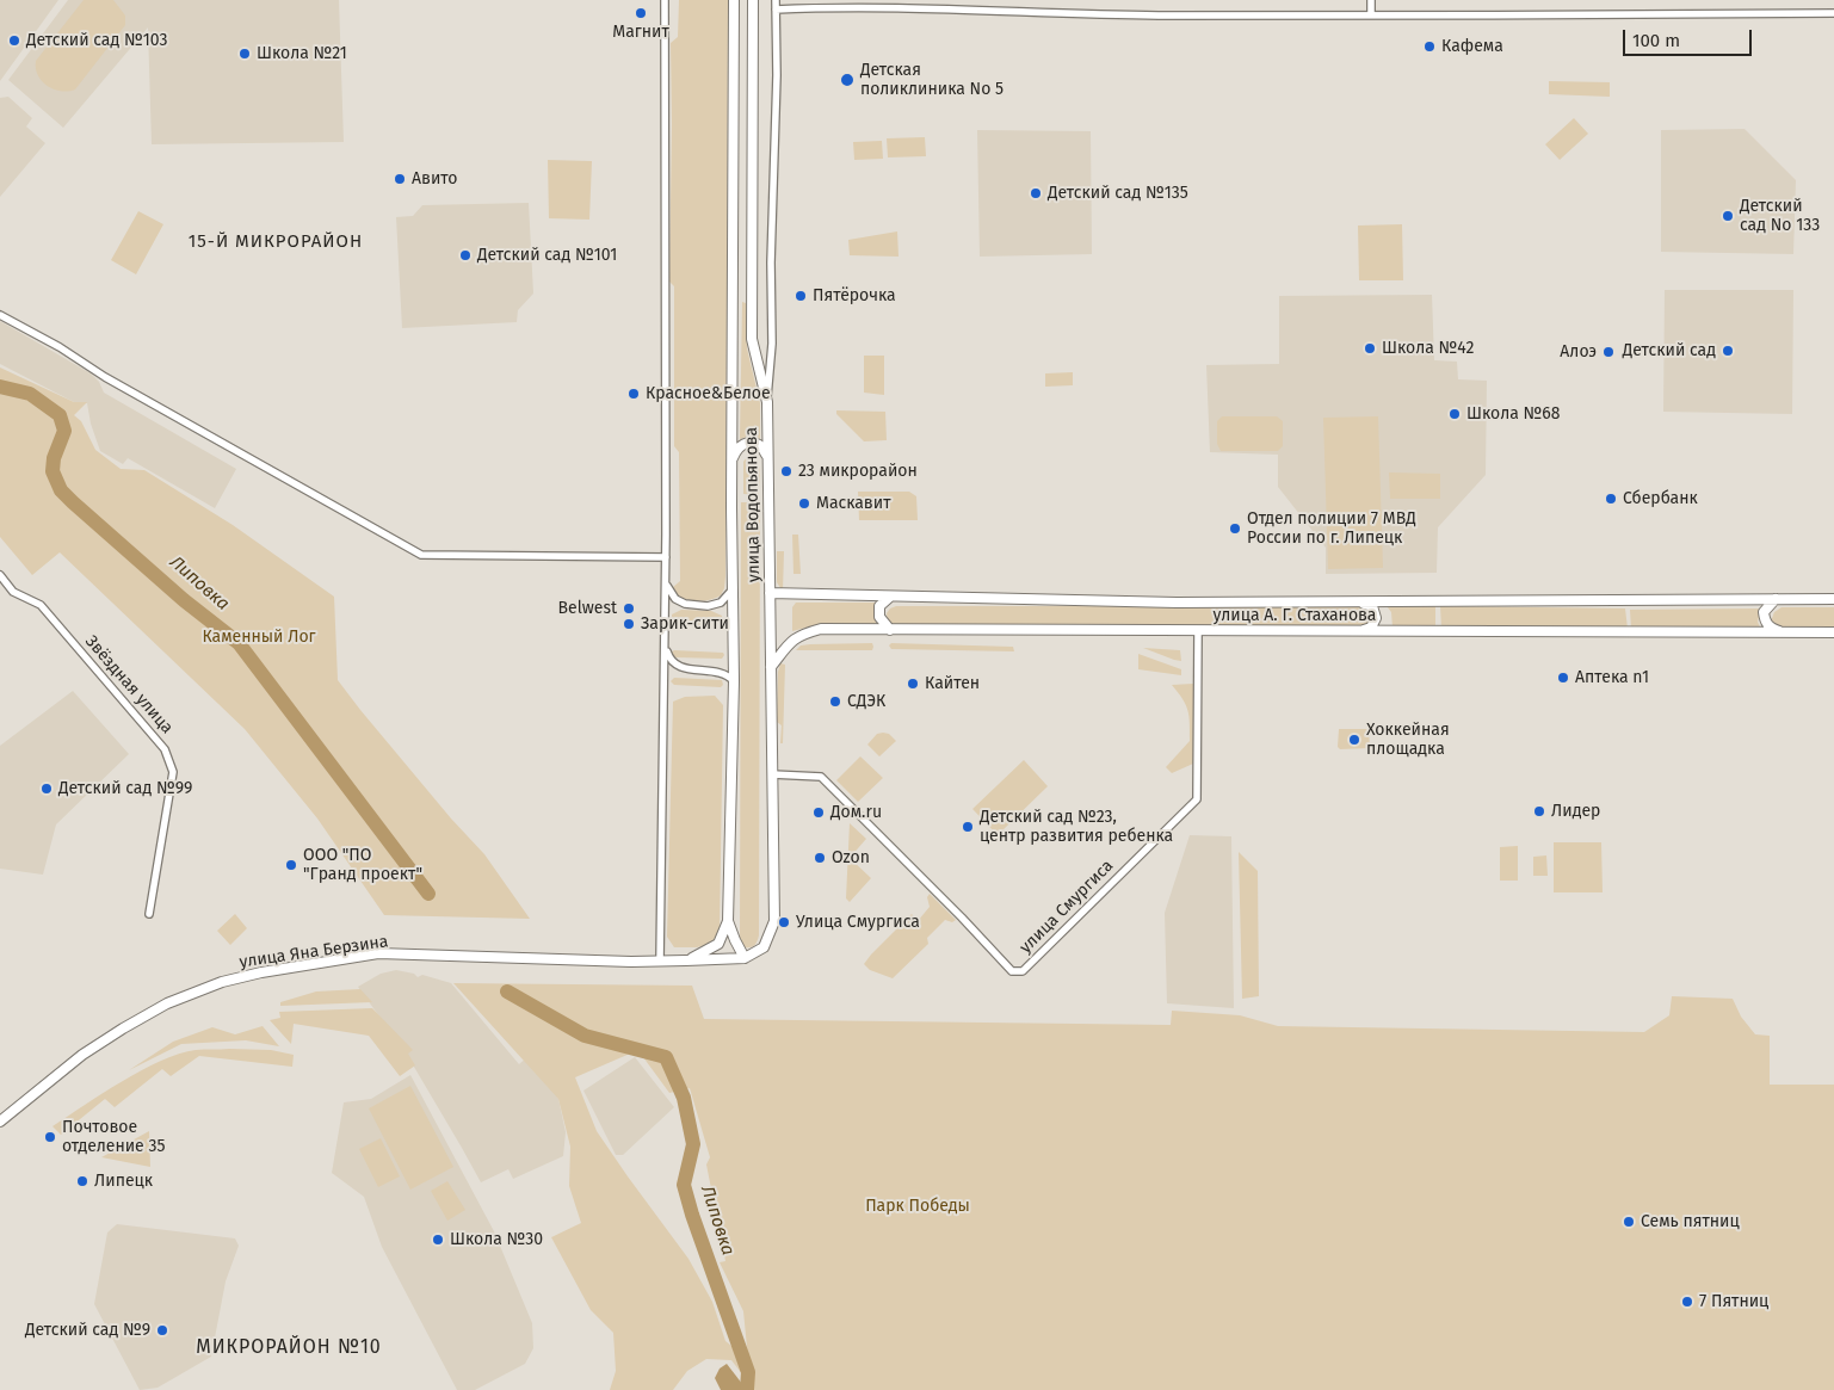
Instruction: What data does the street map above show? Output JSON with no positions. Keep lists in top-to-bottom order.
{
  "streets": {
    "main road": ["улица Водопьянова", "улица А. Г. Стаханова", "улица Яна Берзина"],
    "street": ["Звёздная улица", "улица Смургиса"]
  },
  "crossings": [
    ["улица Водопьянова", "улица А. Г. Стаханова"],
    ["улица Водопьянова", "улица Смургиса"],
    ["улица Водопьянова", "улица Яна Берзина"],
    ["улица А. Г. Стаханова", "улица Смургиса"]
  ],
  "districts": ["15-Й МИКРОРАЙОН", "МИКРОРАЙОН №10"],
  "water": ["Липовка"],
  "parks": ["Каменный Лог", "Парк Победы"],
  "places": [
    "Магнит",
    "Детский сад №103",
    "Кафема",
    "Школа №21",
    "Детская поликлиника No 5",
    "Авито",
    "Детский сад №135",
    "Детский сад No 133",
    "Детский сад №101",
    "Пятёрочка",
    "Школа №42",
    "Детский сад",
    "Алоэ",
    "Красное&Белое",
    "Школа №68",
    "23 микрорайон",
    "Сбербанк",
    "Маскавит",
    "Отдел полиции 7 МВД России по г. Липецк",
    "Belwest",
    "Зарик-сити",
    "Аптека n1",
    "Кайтен",
    "СДЭК",
    "Хоккейная площадка",
    "Детский сад №99",
    "Лидер",
    "Дом.ru",
    "Детский сад №23, центр развития ребенка",
    "Ozon",
    "ООО \"ПО \"Гранд проект\"",
    "Улица Смургиса",
    "Почтовое отделение 35",
    "Липецк",
    "Семь пятниц",
    "Школа №30",
    "7 Пятниц",
    "Детский сад №9"
  ],
  "scale_bar": "100 m"
}
